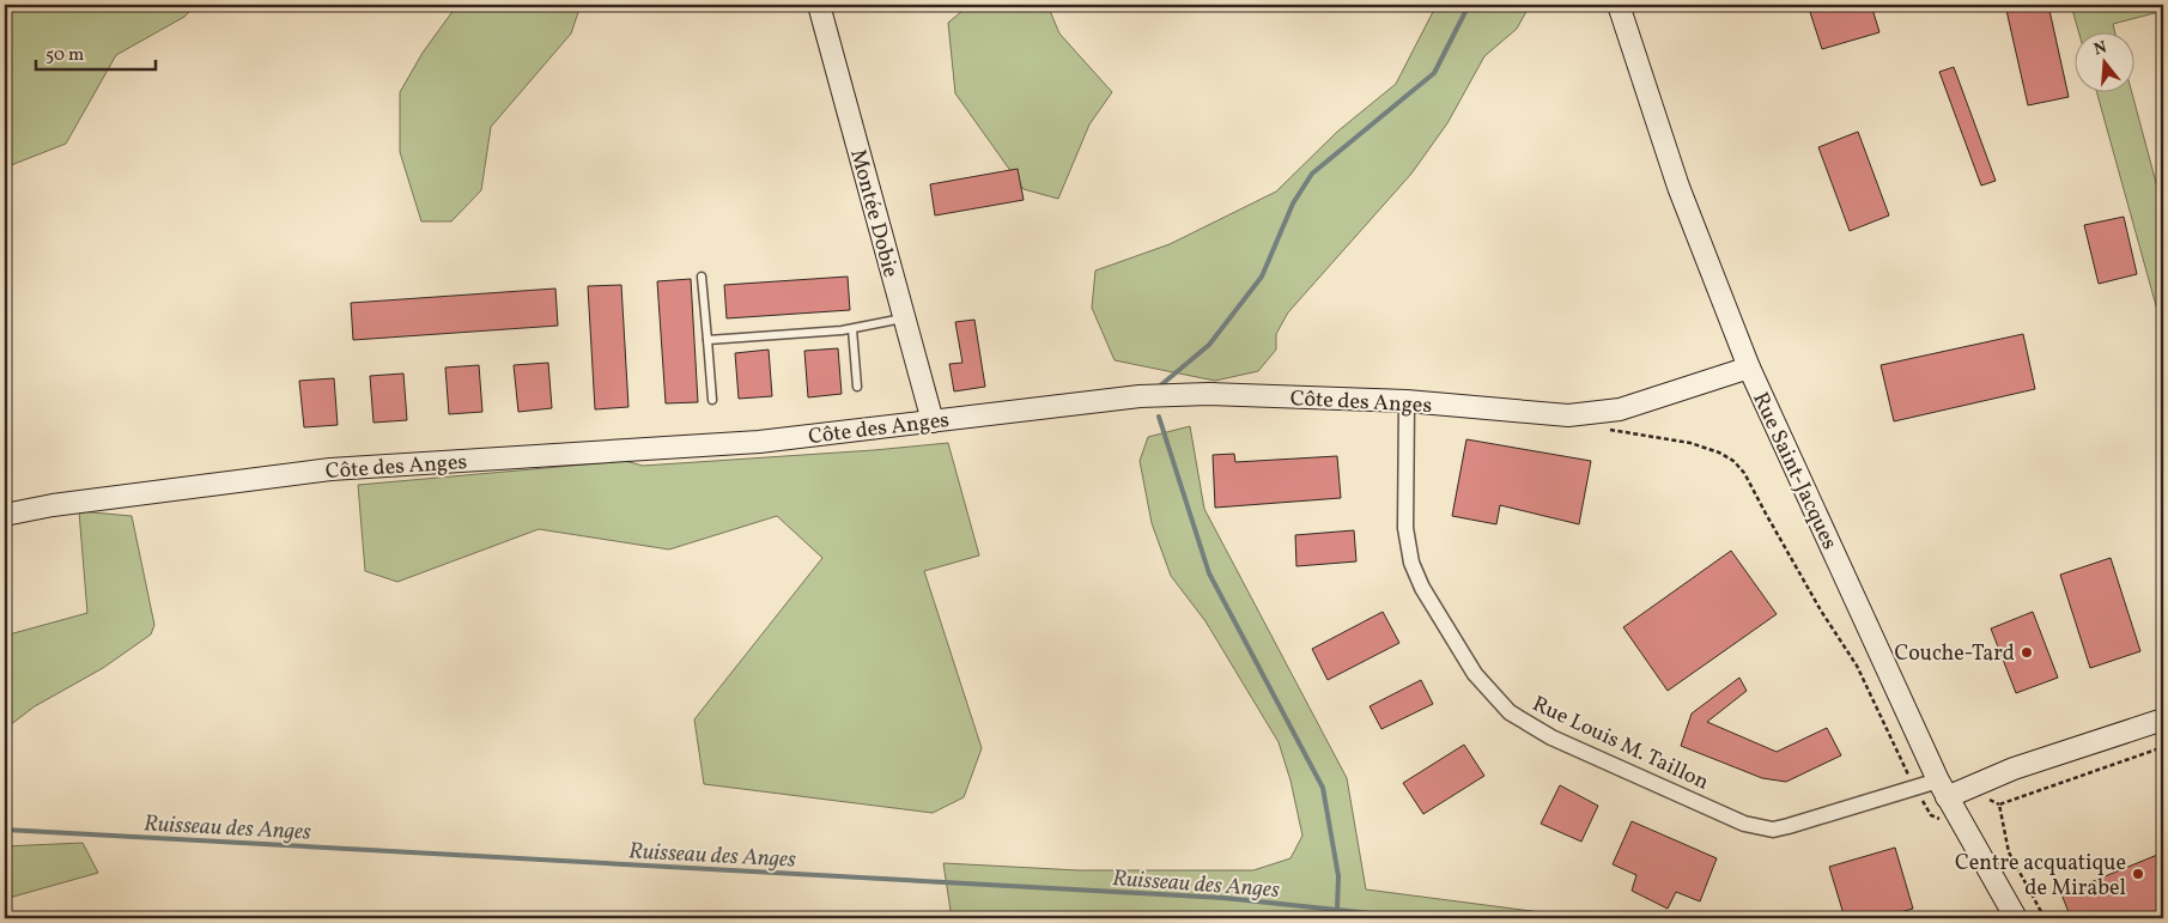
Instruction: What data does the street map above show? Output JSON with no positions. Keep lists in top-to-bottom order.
{
  "streets": {
    "street": [
      "Montée Dobie",
      "Côte des Anges",
      "Rue Saint-Jacques",
      "Rue Louis M. Taillon"
    ]
  },
  "crossings": [
    ["Montée Dobie", "Côte des Anges"],
    ["Côte des Anges", "Rue Saint-Jacques"],
    ["Côte des Anges", "Rue Louis M. Taillon"],
    ["Rue Saint-Jacques", "Rue Louis M. Taillon"]
  ],
  "water": ["Ruisseau des Anges"],
  "places": ["Couche-Tard", "Centre acquatique de Mirabel"],
  "scale_bar": "50 m",
  "north": "top"
}
